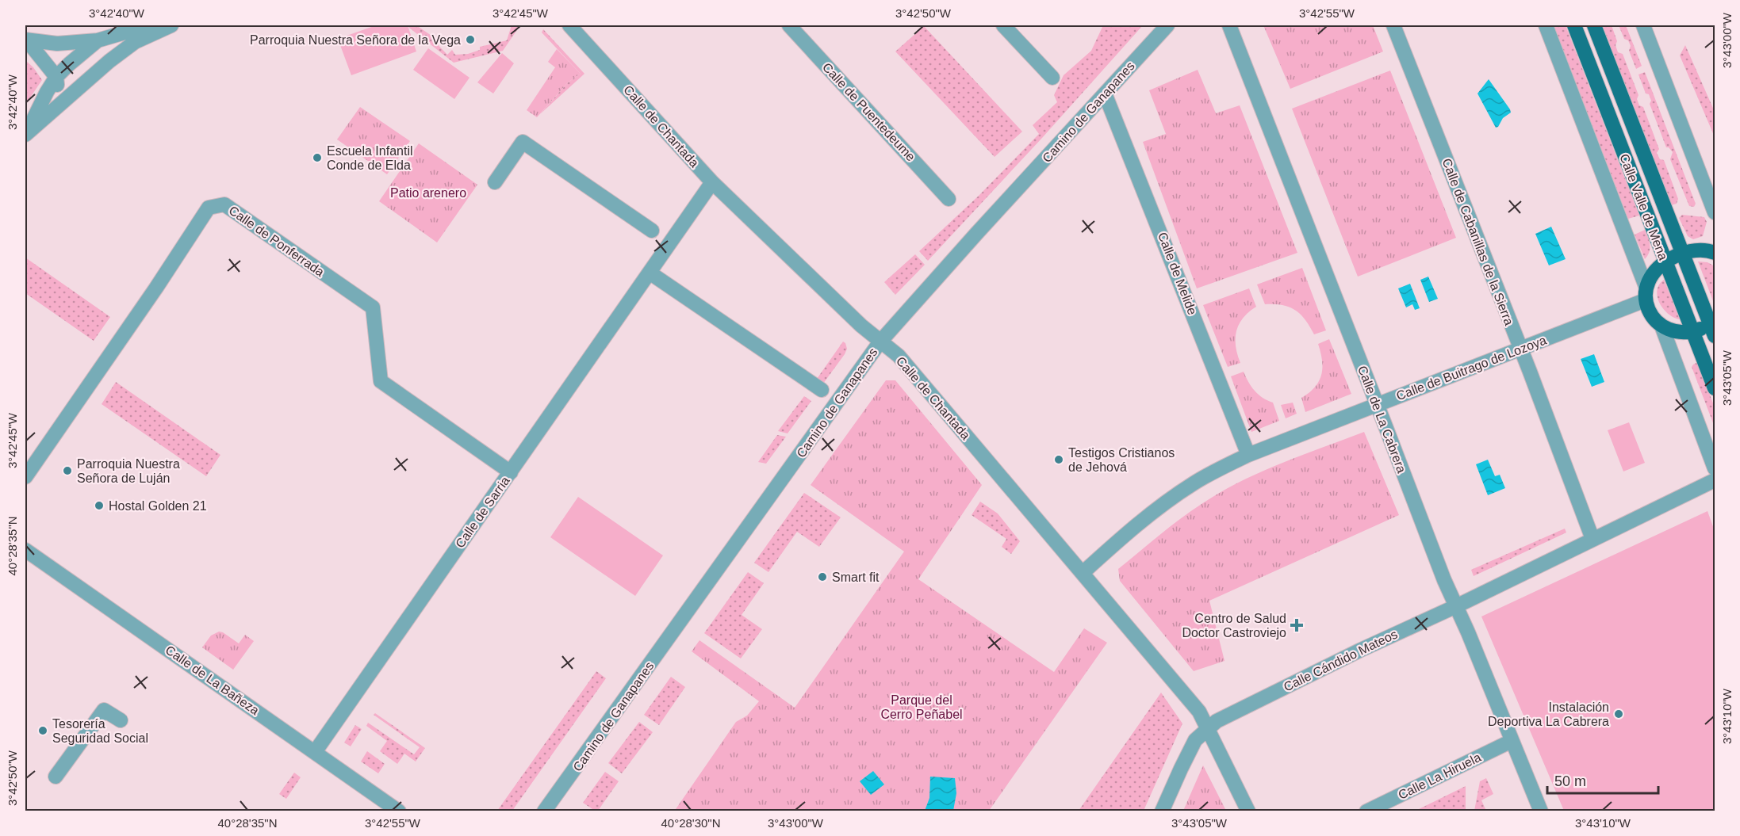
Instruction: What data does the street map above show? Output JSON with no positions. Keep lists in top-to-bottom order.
{
  "streets": {
    "main road": ["Calle Valle de Mena"],
    "street": [
      "Calle de Puentedeume",
      "Camino de Ganapanes",
      "Calle de Chantada",
      "Calle de Ponferrada",
      "Calle de Cabanillas de la Sierra",
      "Calle de Melide",
      "Calle de Buitrago de Lozoya",
      "Calle de La Cabrera",
      "Calle de Sarria",
      "Calle Cándido Mateos",
      "Calle de La Bañeza",
      "Calle La Hiruela"
    ]
  },
  "crossings": [
    ["Camino de Ganapanes", "Calle de Chantada"],
    ["Camino de Ganapanes", "Calle de Melide"],
    ["Calle de Chantada", "Calle de Buitrago de Lozoya"],
    ["Calle de Chantada", "Calle de Sarria"],
    ["Calle de Chantada", "Calle Cándido Mateos"],
    ["Calle Valle de Mena", "Calle de Buitrago de Lozoya"],
    ["Calle de Ponferrada", "Calle de Sarria"],
    ["Calle de Cabanillas de la Sierra", "Calle de Buitrago de Lozoya"],
    ["Calle de Cabanillas de la Sierra", "Calle Cándido Mateos"],
    ["Calle de Melide", "Calle de Buitrago de Lozoya"],
    ["Calle de Buitrago de Lozoya", "Calle de La Cabrera"],
    ["Calle de La Cabrera", "Calle Cándido Mateos"],
    ["Calle de La Cabrera", "Calle La Hiruela"],
    ["Calle de Sarria", "Calle de La Bañeza"]
  ],
  "parks": ["Patio arenero", "Parque del Cerro Peñabel"],
  "places": {
    "other": [
      "Parroquia Nuestra Señora de la Vega",
      "Escuela Infantil Conde de Elda",
      "Testigos Cristianos de Jehová",
      "Parroquia Nuestra Señora de Luján",
      "Hostal Golden 21",
      "Smart fit",
      "Instalación Deportiva La Cabrera",
      "Tesorería Seguridad Social"
    ],
    "health": ["Centro de Salud Doctor Castroviejo"]
  },
  "scale_bar": "50 m",
  "coordinates": [
    "3°42'40\"W",
    "3°42'45\"W",
    "3°42'50\"W",
    "3°42'55\"W",
    "3°43'00\"W",
    "3°43'05\"W",
    "40°28'35\"N",
    "3°43'10\"W",
    "40°28'30\"N"
  ]
}
